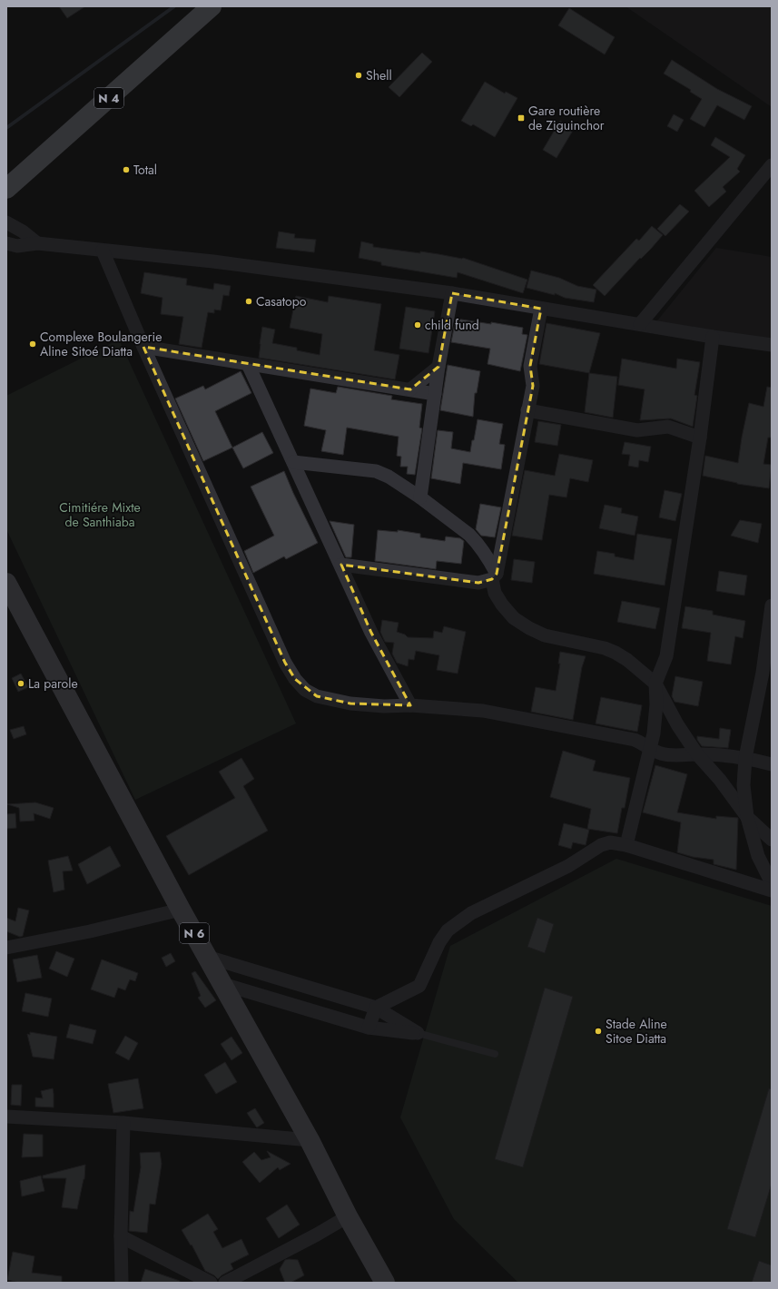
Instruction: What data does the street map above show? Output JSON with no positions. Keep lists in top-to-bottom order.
{
  "streets": {
    "highway": ["N 4"],
    "main road": ["N 6"]
  },
  "parks": ["Cimitiére Mixte de Santhiaba"],
  "places": {
    "other": [
      "Shell",
      "Total",
      "Casatopo",
      "child fund",
      "Complexe Boulangerie Aline Sitoé Diatta",
      "La parole",
      "Stade Aline Sitoe Diatta"
    ],
    "transit": ["Gare routière de Ziguinchor"]
  }
}
